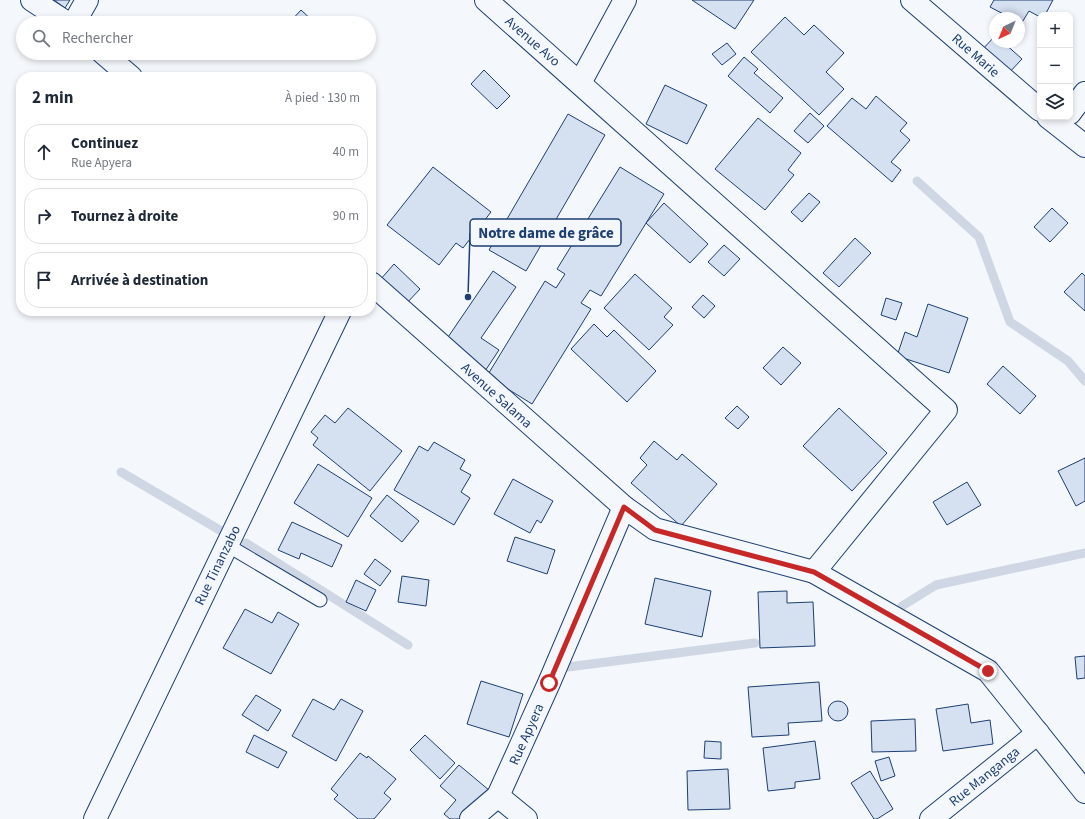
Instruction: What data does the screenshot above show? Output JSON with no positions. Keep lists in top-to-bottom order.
{
  "streets": {
    "street": [
      "Avenue Avo",
      "Rue Marie",
      "Avenue Salama",
      "Rue Tinanzabo",
      "Rue Apyera",
      "Rue Manganga"
    ]
  },
  "crossings": [
    ["Avenue Avo", "Avenue Salama"],
    ["Avenue Salama", "Rue Apyera"],
    ["Avenue Salama", "Rue Manganga"]
  ],
  "places": ["Notre dame de grâce"],
  "north": "bottom left",
  "page": {
    "map_buttons": ["+", "−"],
    "search": "Rechercher",
    "heading": ["2 min", "À pied · 130 m"],
    "list": [
      ["Continuez", "Rue Apyera", "40 m"],
      ["Tournez à droite", "90 m"],
      "Arrivée à destination"
    ]
  }
}
